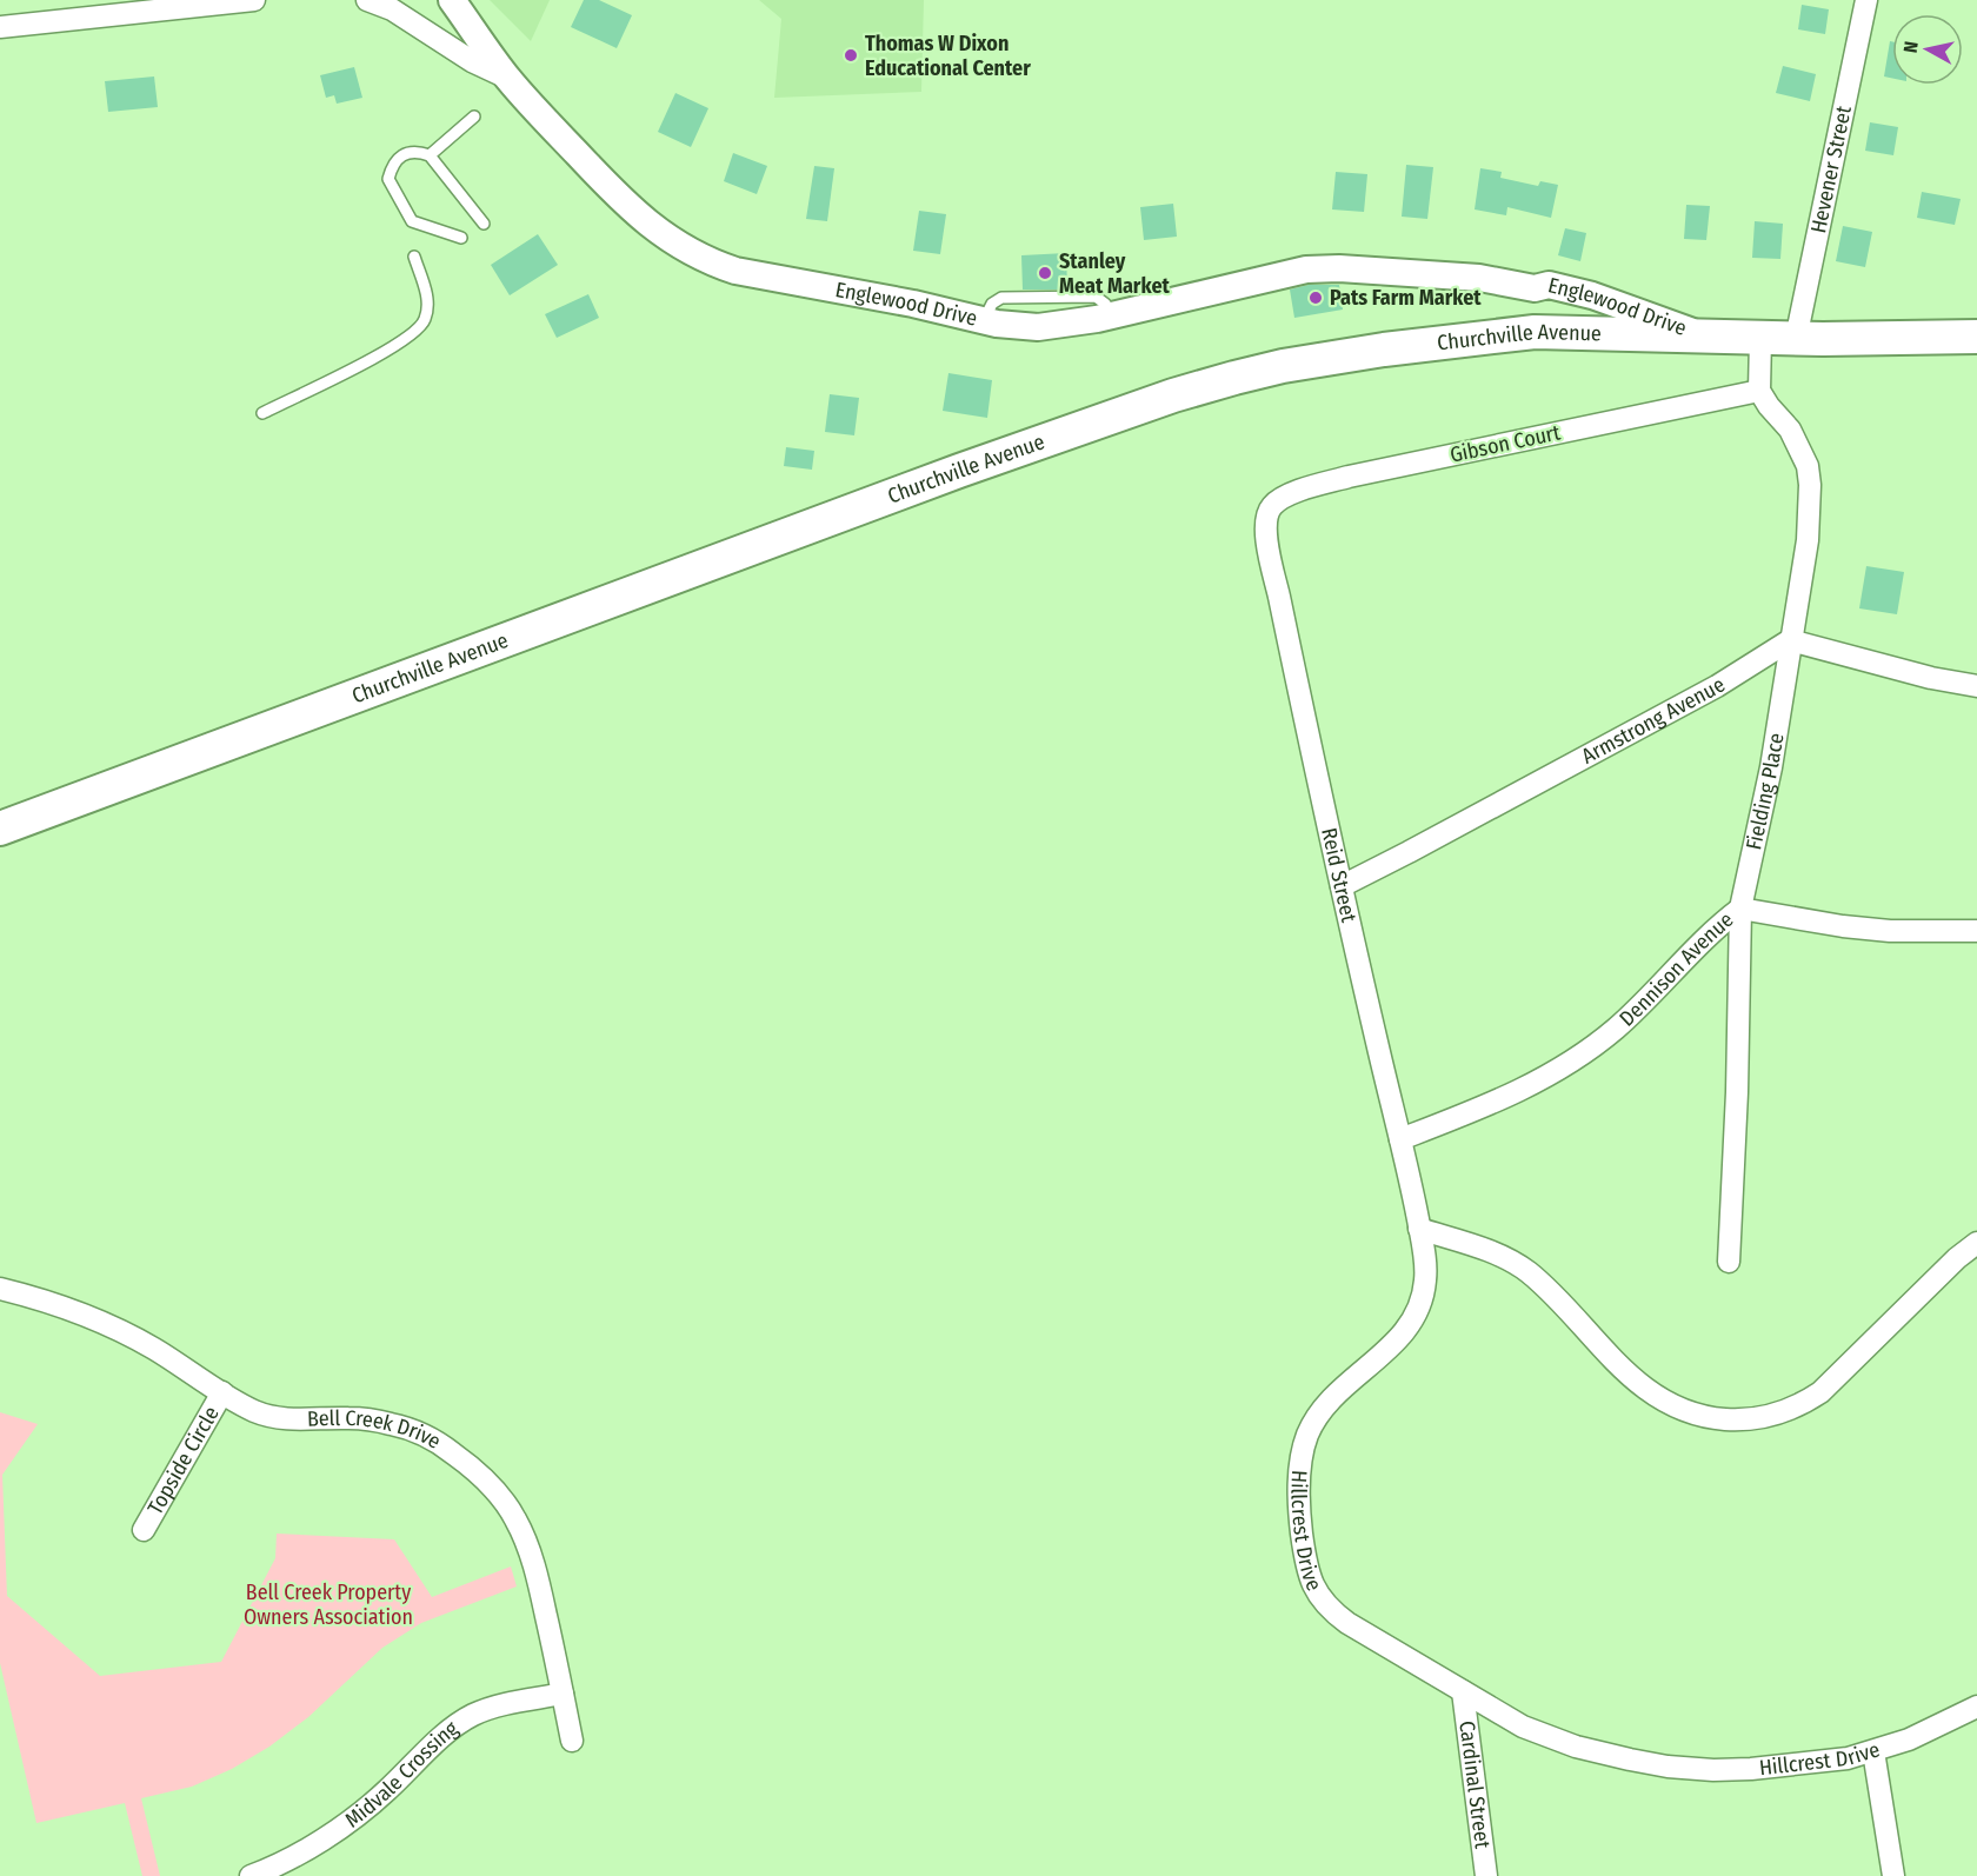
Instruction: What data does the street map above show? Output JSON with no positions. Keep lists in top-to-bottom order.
{
  "streets": {
    "main road": ["Churchville Avenue"],
    "street": [
      "Hevener Street",
      "Englewood Drive",
      "Gibson Court",
      "Armstrong Avenue",
      "Fielding Place",
      "Reid Street",
      "Dennison Avenue",
      "Bell Creek Drive",
      "Topside Circle",
      "Hillcrest Drive",
      "Midvale Crossing",
      "Cardinal Street"
    ]
  },
  "crossings": [
    ["Hevener Street", "Churchville Avenue"],
    ["Englewood Drive", "Churchville Avenue"],
    ["Gibson Court", "Fielding Place"],
    ["Gibson Court", "Reid Street"],
    ["Armstrong Avenue", "Fielding Place"],
    ["Armstrong Avenue", "Reid Street"],
    ["Fielding Place", "Dennison Avenue"],
    ["Reid Street", "Dennison Avenue"],
    ["Reid Street", "Hillcrest Drive"],
    ["Bell Creek Drive", "Topside Circle"],
    ["Bell Creek Drive", "Midvale Crossing"],
    ["Hillcrest Drive", "Cardinal Street"]
  ],
  "parks": ["Bell Creek Property Owners Association"],
  "places": ["Thomas W Dixon Educational Center", "Stanley Meat Market", "Pats Farm Market"],
  "north": "left"
}
